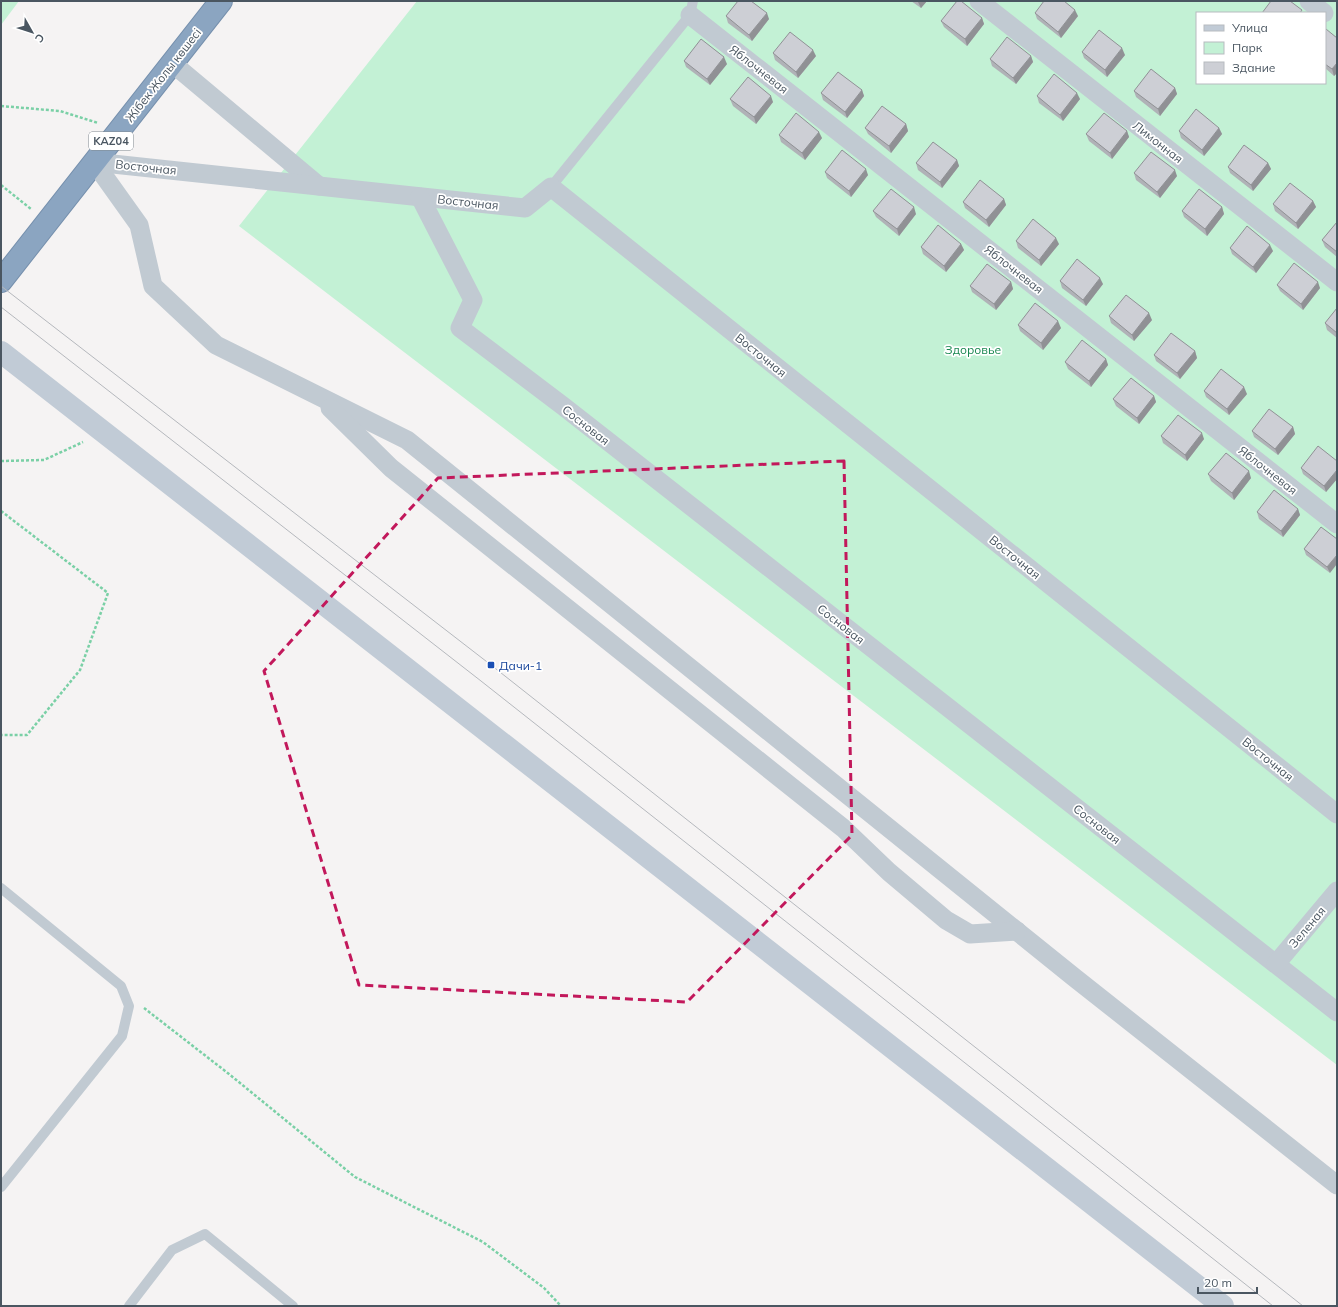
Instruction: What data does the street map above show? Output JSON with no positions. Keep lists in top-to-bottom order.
{
  "streets": {
    "highway": ["Жібек Жолы көшесі", "KАZ04"],
    "street": [
      "Яблочневая",
      "Лимонная",
      "Восточная",
      "Сосновая",
      "Зеленая"
    ]
  },
  "crossings": [
    ["Жібек Жолы көшесі", "Восточная"],
    ["Восточная", "Сосновая"],
    ["Сосновая", "Зеленая"]
  ],
  "parks": ["Здоровье"],
  "places": {
    "transit": ["Дачи-1"]
  },
  "legend": ["Улица", "Парк", "Здание"],
  "scale_bar": "20 m",
  "north": "bottom right"
}
